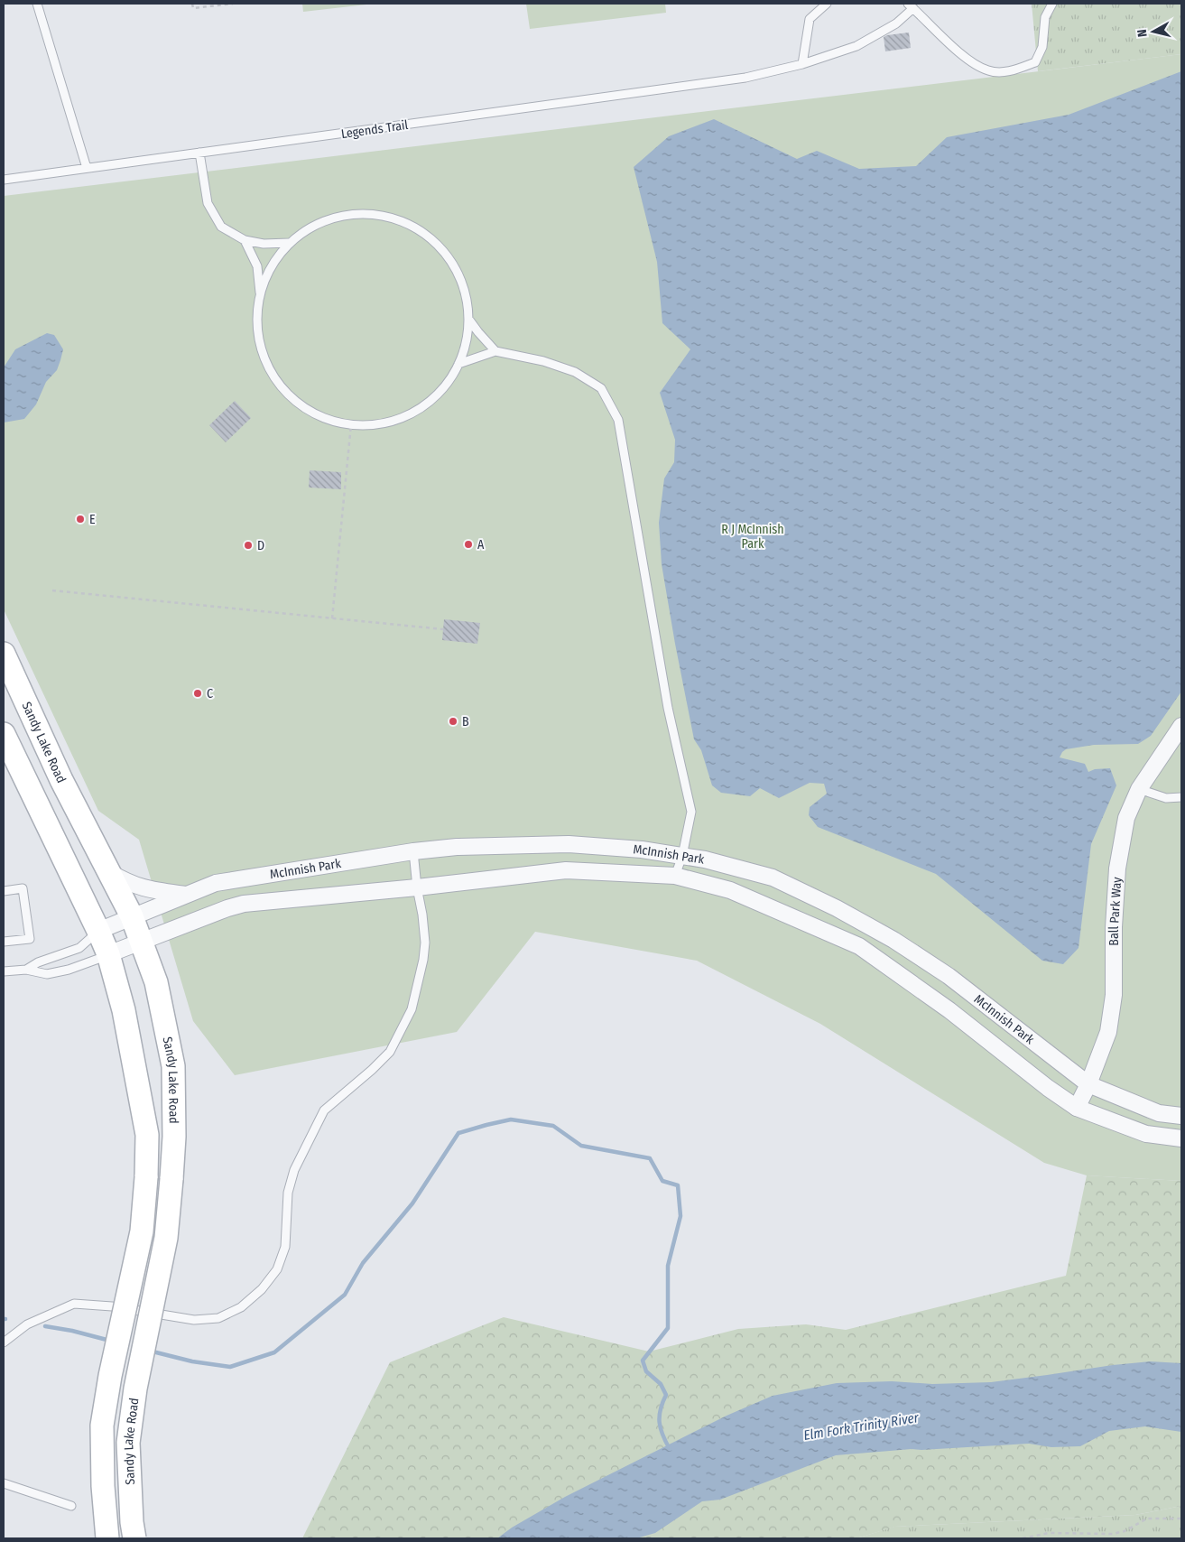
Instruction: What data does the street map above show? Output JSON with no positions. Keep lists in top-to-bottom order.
{
  "streets": {
    "main road": ["Sandy Lake Road"],
    "street": ["McInnish Park", "Ball Park Way"],
    "lane": ["Legends Trail"]
  },
  "crossings": [
    ["Sandy Lake Road", "McInnish Park"],
    ["McInnish Park", "Ball Park Way"]
  ],
  "water": ["Elm Fork Trinity River"],
  "parks": ["R J McInnish Park"],
  "places": [
    "E",
    "A",
    "D",
    "C",
    "B"
  ],
  "north": "left"
}
